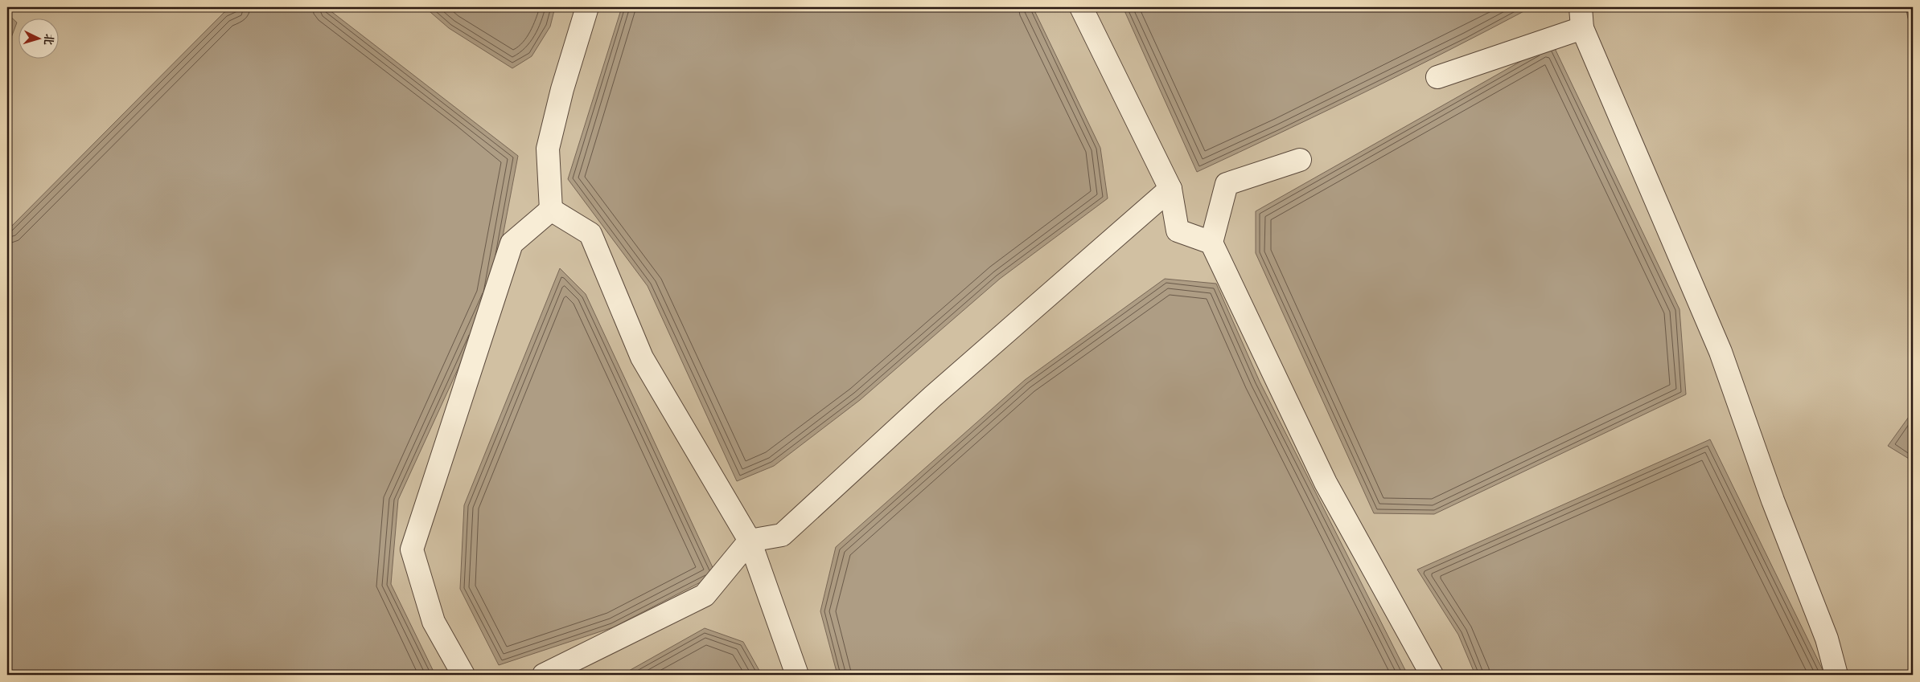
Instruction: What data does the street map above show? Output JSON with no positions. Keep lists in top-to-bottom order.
{
  "north": "right"
}
